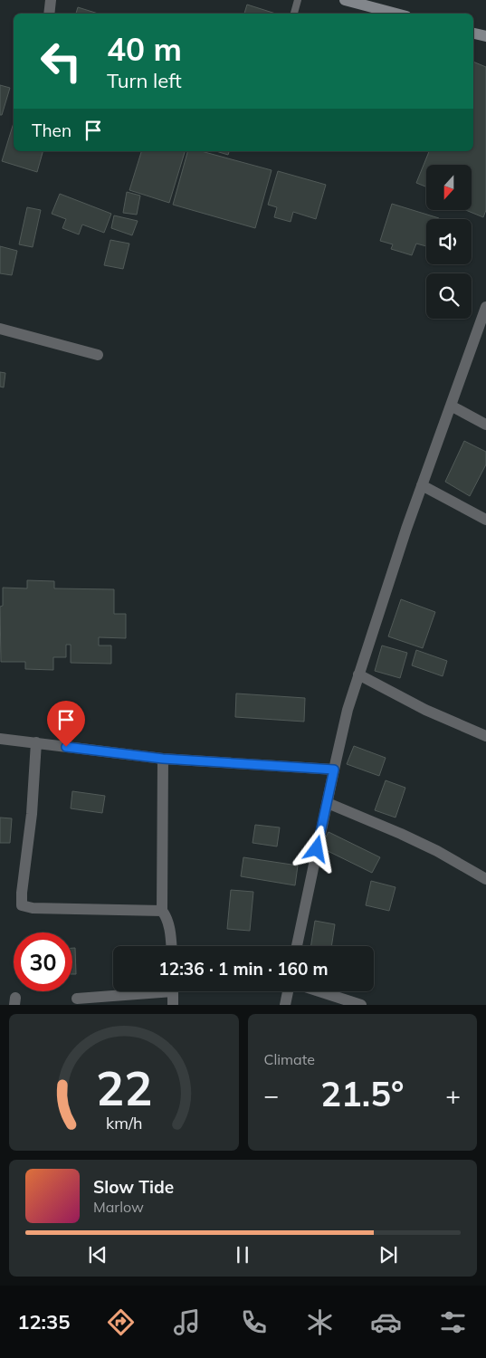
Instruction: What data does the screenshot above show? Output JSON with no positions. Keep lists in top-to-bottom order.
{
  "north": "bottom",
  "page": {
    "turn": ["40 m", "Turn left"],
    "then": "Then",
    "limit": "30",
    "trip": "12:36 · 1 min · 160 m",
    "tile": "Climate",
    "heat": ["−", "21.5°", "+"],
    "song": ["Slow Tide", "Marlow"],
    "tabs": "12:35",
    "gauge": ["22", "km/h"]
  }
}
